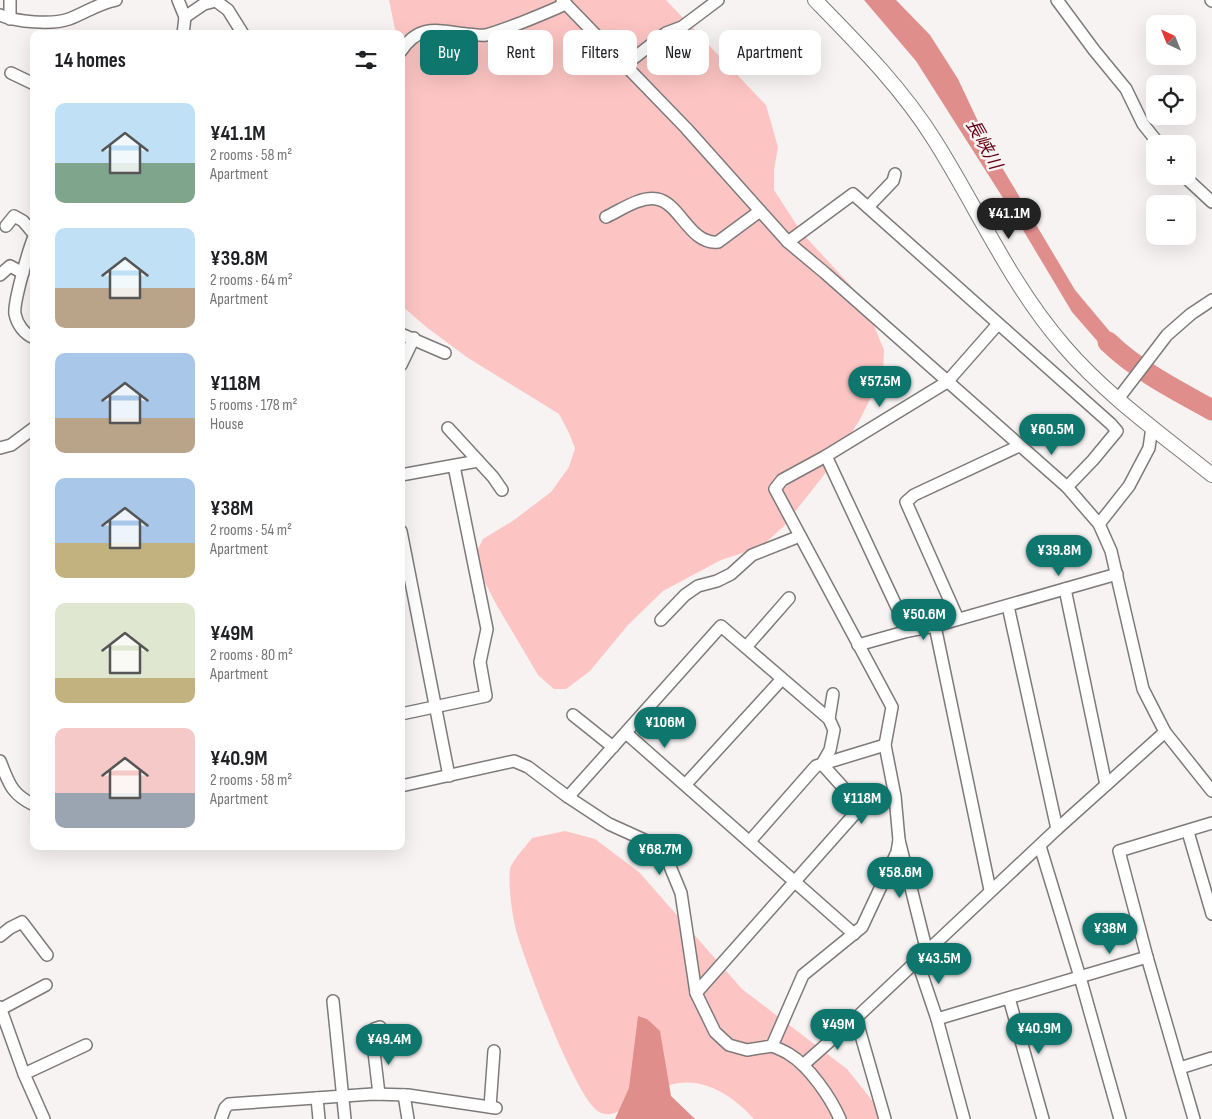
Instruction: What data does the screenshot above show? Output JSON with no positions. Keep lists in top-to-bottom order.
{
  "water": ["長峡川"],
  "north": "top left",
  "page": {
    "map_buttons": ["+", "−"],
    "chip": [
      "Buy",
      "Rent",
      "Filters",
      "New",
      "Apartment"
    ],
    "heading": "14 homes",
    "list": [
      {
        "name": "¥41.1M",
        "note": "2 rooms · 58 m² · Apartment"
      },
      {
        "name": "¥39.8M",
        "note": "2 rooms · 64 m² · Apartment"
      },
      {
        "name": "¥118M",
        "note": "5 rooms · 178 m² · House"
      },
      {
        "name": "¥38M",
        "note": "2 rooms · 54 m² · Apartment"
      },
      {
        "name": "¥49M",
        "note": "2 rooms · 80 m² · Apartment"
      },
      {
        "name": "¥40.9M",
        "note": "2 rooms · 58 m² · Apartment"
      }
    ],
    "price": [
      "¥41.1M",
      "¥57.5M",
      "¥60.5M",
      "¥39.8M",
      "¥50.6M",
      "¥106M",
      "¥118M",
      "¥68.7M",
      "¥58.6M",
      "¥38M",
      "¥43.5M",
      "¥49M",
      "¥40.9M",
      "¥49.4M"
    ]
  }
}
